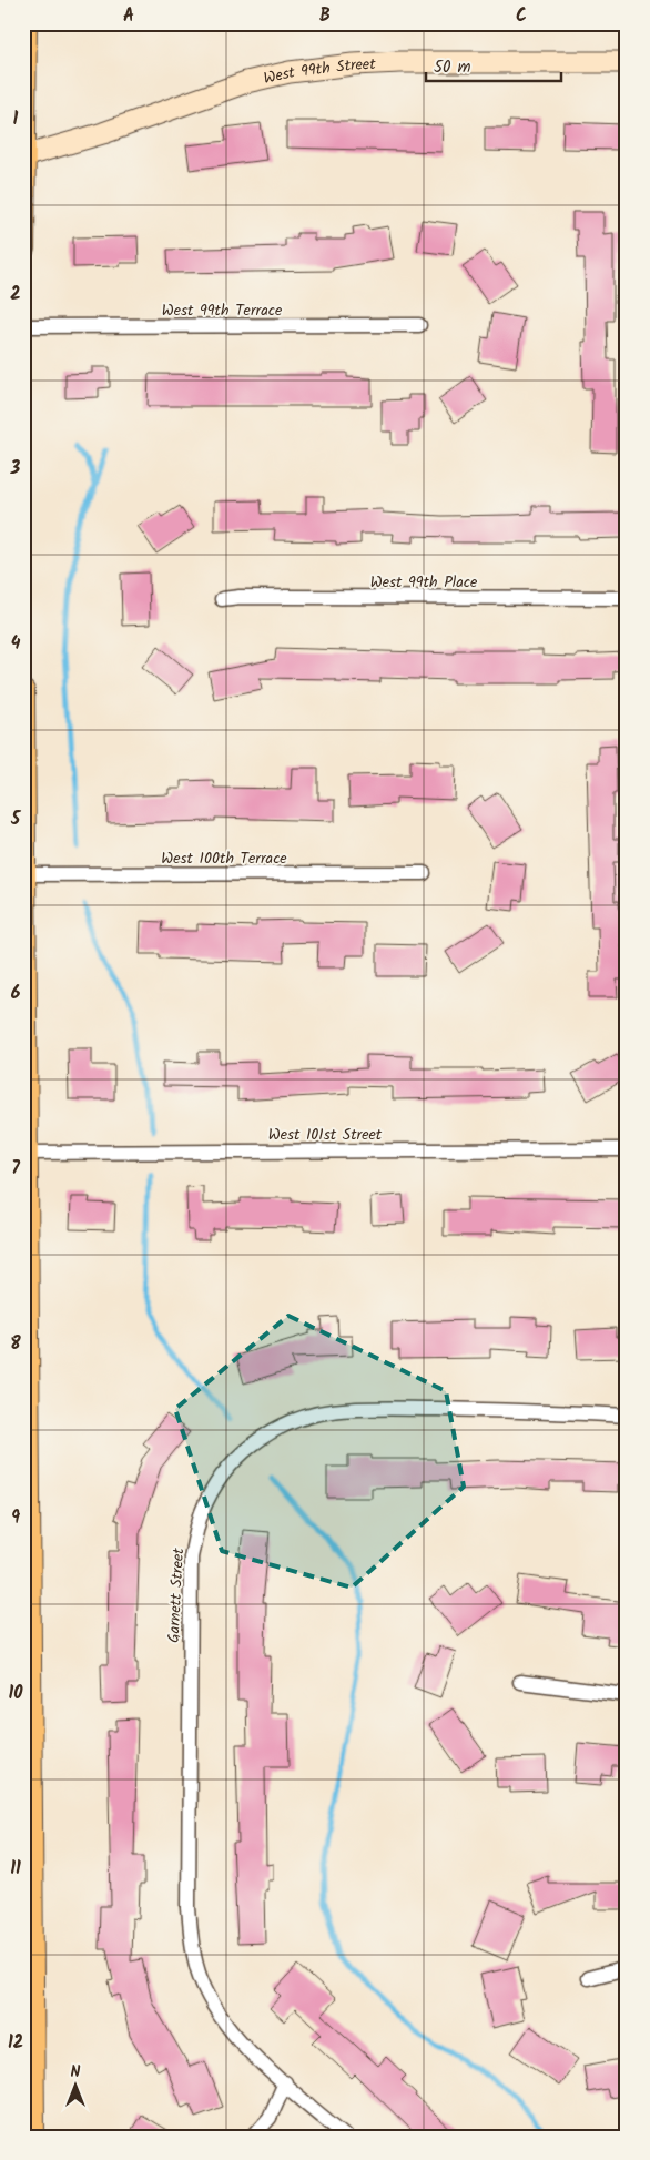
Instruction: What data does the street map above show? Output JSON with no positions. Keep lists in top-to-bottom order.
{
  "streets": {
    "street": [
      "West 99th Street",
      "West 99th Terrace",
      "West 99th Place",
      "West 100th Terrace",
      "West 101st Street",
      "Garnett Street"
    ]
  },
  "scale_bar": "50 m",
  "north": "top",
  "grid": {
    "columns": ["A", "B", "C"],
    "rows": [
      "1",
      "2",
      "3",
      "4",
      "5",
      "6",
      "7",
      "8",
      "9",
      "10",
      "11",
      "12"
    ]
  }
}
